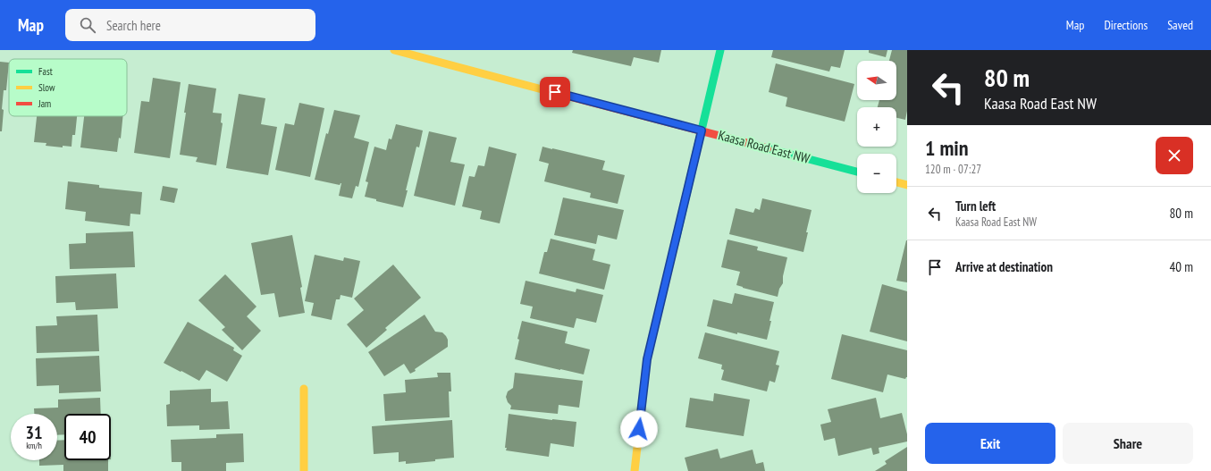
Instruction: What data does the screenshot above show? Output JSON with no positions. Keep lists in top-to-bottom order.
{
  "streets": {
    "street": ["Kaasa Road East NW"]
  },
  "legend": ["Fast", "Slow", "Jam"],
  "north": "left",
  "page": {
    "header": "Map",
    "search": "Search here",
    "nav": ["Map", "Directions", "Saved"],
    "turn": ["80 m", "Kaasa Road East NW"],
    "map_buttons": ["+", "−"],
    "heading": ["1 min", "120 m · 07:27"],
    "list": [
      {
        "name": "Turn left",
        "note": "Kaasa Road East NW",
        "value": "80 m"
      },
      {
        "name": "Arrive at destination",
        "value": "40 m"
      }
    ],
    "speed": "31 km/h",
    "limit": "40",
    "buttons": ["Exit", "Share"]
  }
}
